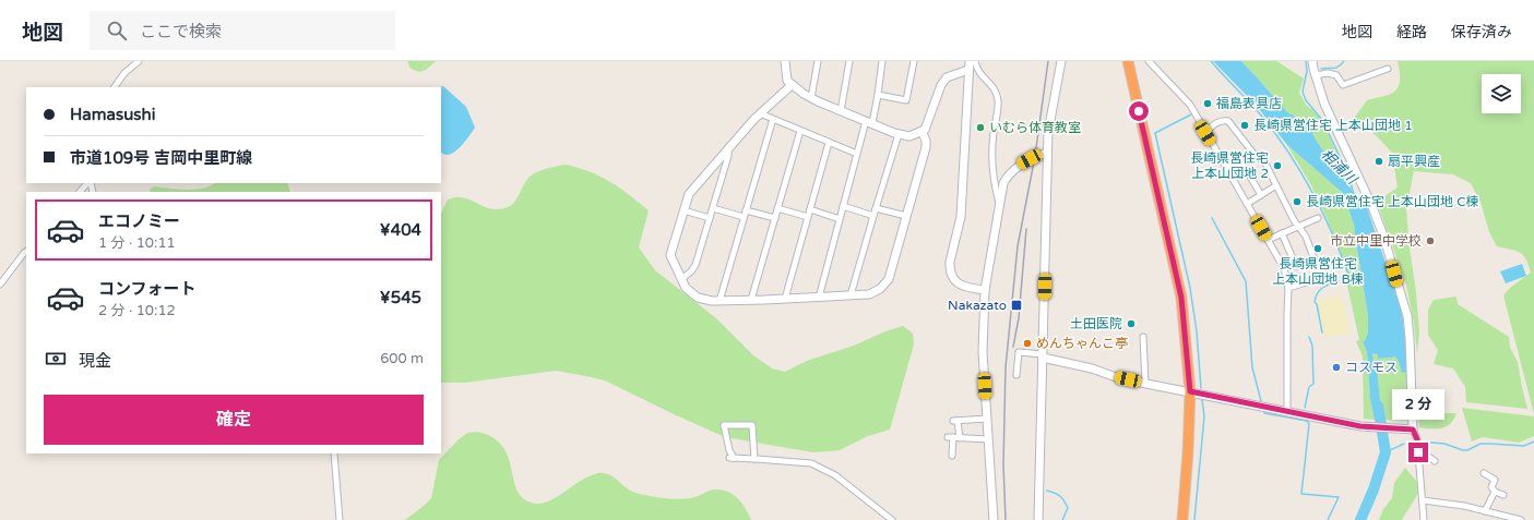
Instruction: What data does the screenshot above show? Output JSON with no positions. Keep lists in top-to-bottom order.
{
  "water": ["相浦川"],
  "places": {
    "other": [
      "福島表具店",
      "長崎県営住宅 上本山団地 1",
      "いむら体育教室",
      "扇平興産",
      "長崎県営住宅 上本山団地 2",
      "長崎県営住宅 上本山団地 C棟",
      "市立中里中学校",
      "長崎県営住宅 上本山団地 B棟",
      "土田医院",
      "めんちゃんこ亭",
      "コスモス"
    ],
    "transit": ["Nakazato"]
  },
  "page": {
    "header": "地図",
    "search": "ここで検索",
    "nav": ["地図", "経路", "保存済み"],
    "banner": ["Hamasushi", "市道109号 吉岡中里町線"],
    "list": [
      {
        "name": "エコノミー",
        "note": "1 分 · 10:11",
        "value": "¥404"
      },
      {
        "name": "コンフォート",
        "note": "2 分 · 10:12",
        "value": "¥545"
      }
    ],
    "pay": ["現金", "600 m"],
    "buttons": "確定",
    "bubble": "2 分"
  }
}
